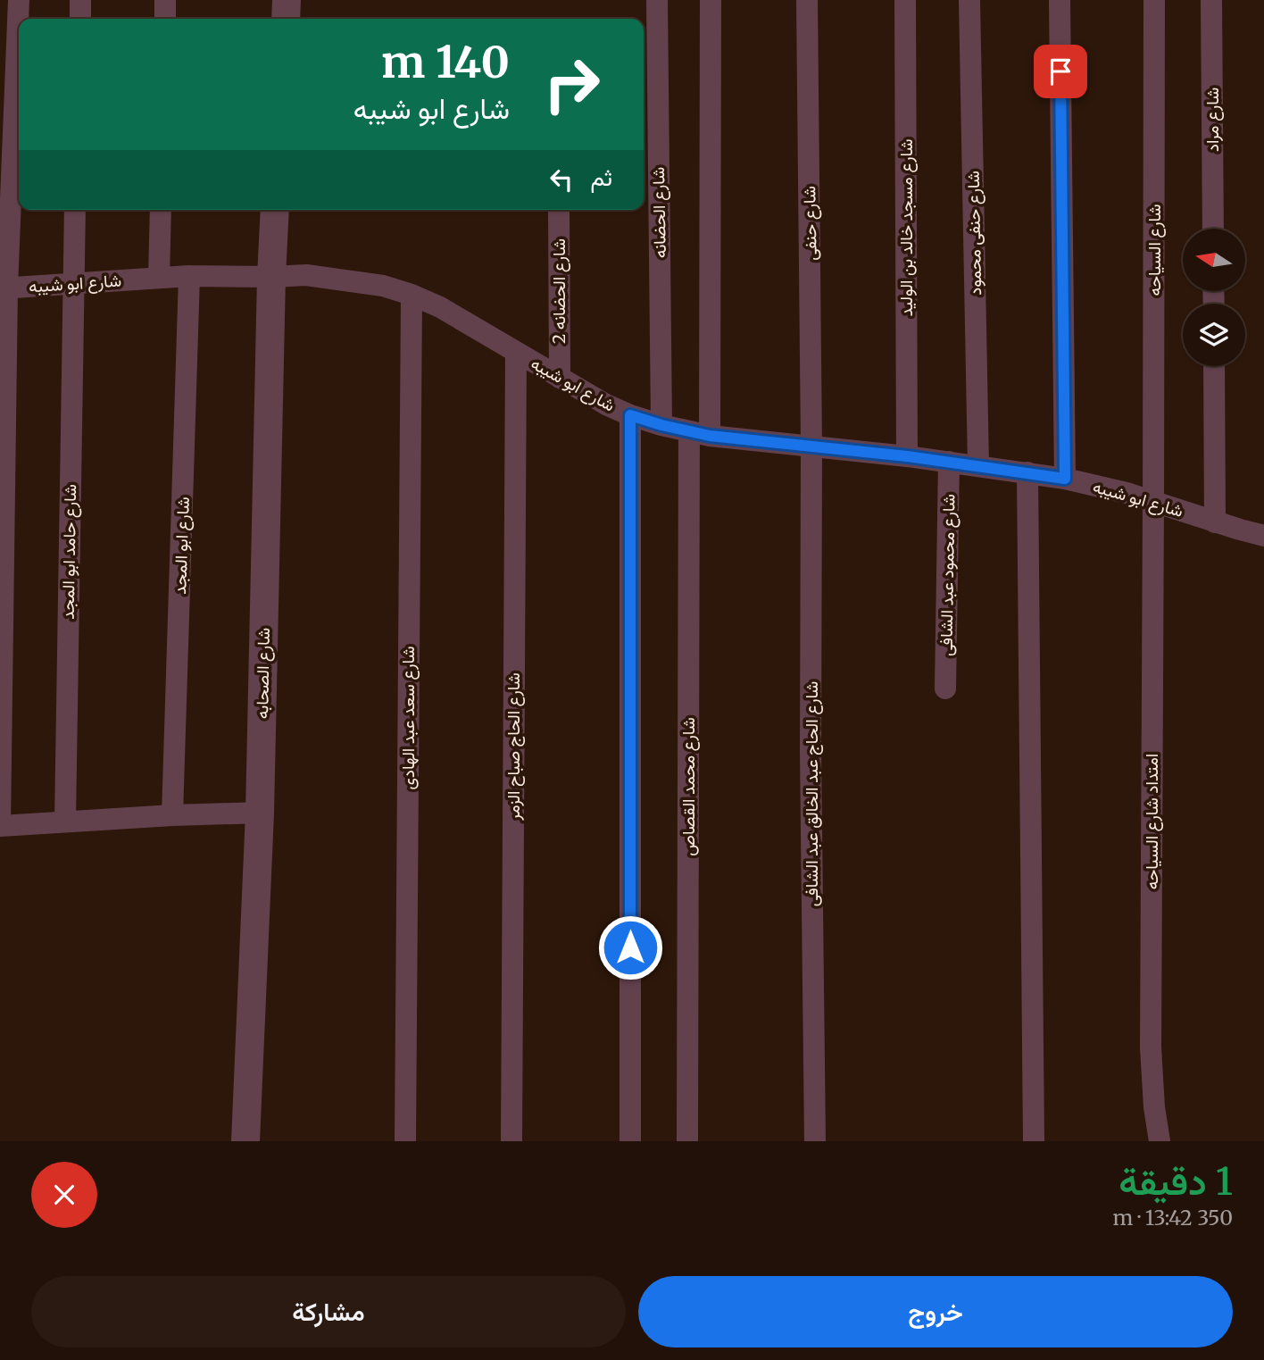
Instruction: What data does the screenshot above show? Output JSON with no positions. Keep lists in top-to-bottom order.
{
  "streets": {
    "street": [
      "شارع مراد",
      "شارع الحضانه",
      "شارع حنفى",
      "شارع مسجد خالد بن الوليد",
      "شارع حنفى محمود",
      "شارع السياحه",
      "شارع ابو شيبه",
      "شارع الحضانه 2",
      "شارع ابو المجد",
      "شارع حامد ابو المجد",
      "شارع محمود عبد الشافى",
      "شارع الصحابه",
      "شارع سعد عبد الهادى",
      "شارع الحاج صباح الزمر",
      "شارع محمد القصاص",
      "شارع الحاج عبد الخالق عبد الشافى",
      "امتداد شارع السياحه"
    ]
  },
  "crossings": [
    ["شارع الحضانه", "شارع ابو شيبه"],
    ["شارع حنفى", "شارع ابو شيبه"],
    ["شارع حنفى", "شارع الحاج عبد الخالق عبد الشافى"],
    ["شارع مسجد خالد بن الوليد", "شارع ابو شيبه"],
    ["شارع حنفى محمود", "شارع ابو شيبه"],
    ["شارع السياحه", "شارع ابو شيبه"],
    ["شارع السياحه", "امتداد شارع السياحه"],
    ["شارع ابو شيبه", "شارع الحضانه 2"],
    ["شارع ابو شيبه", "شارع ابو المجد"],
    ["شارع ابو شيبه", "شارع حامد ابو المجد"],
    ["شارع ابو شيبه", "شارع محمود عبد الشافى"],
    ["شارع ابو شيبه", "شارع الصحابه"],
    ["شارع ابو شيبه", "شارع سعد عبد الهادى"],
    ["شارع ابو شيبه", "شارع الحاج صباح الزمر"],
    ["شارع ابو شيبه", "شارع محمد القصاص"],
    ["شارع ابو شيبه", "شارع الحاج عبد الخالق عبد الشافى"],
    ["شارع ابو شيبه", "امتداد شارع السياحه"]
  ],
  "north": "left",
  "page": {
    "turn": ["140 m", "شارع ابو شيبه"],
    "then": "ثم",
    "heading": ["1 دقيقة", "350 m · 13:42"],
    "buttons": ["خروج", "مشاركة"]
  }
}
